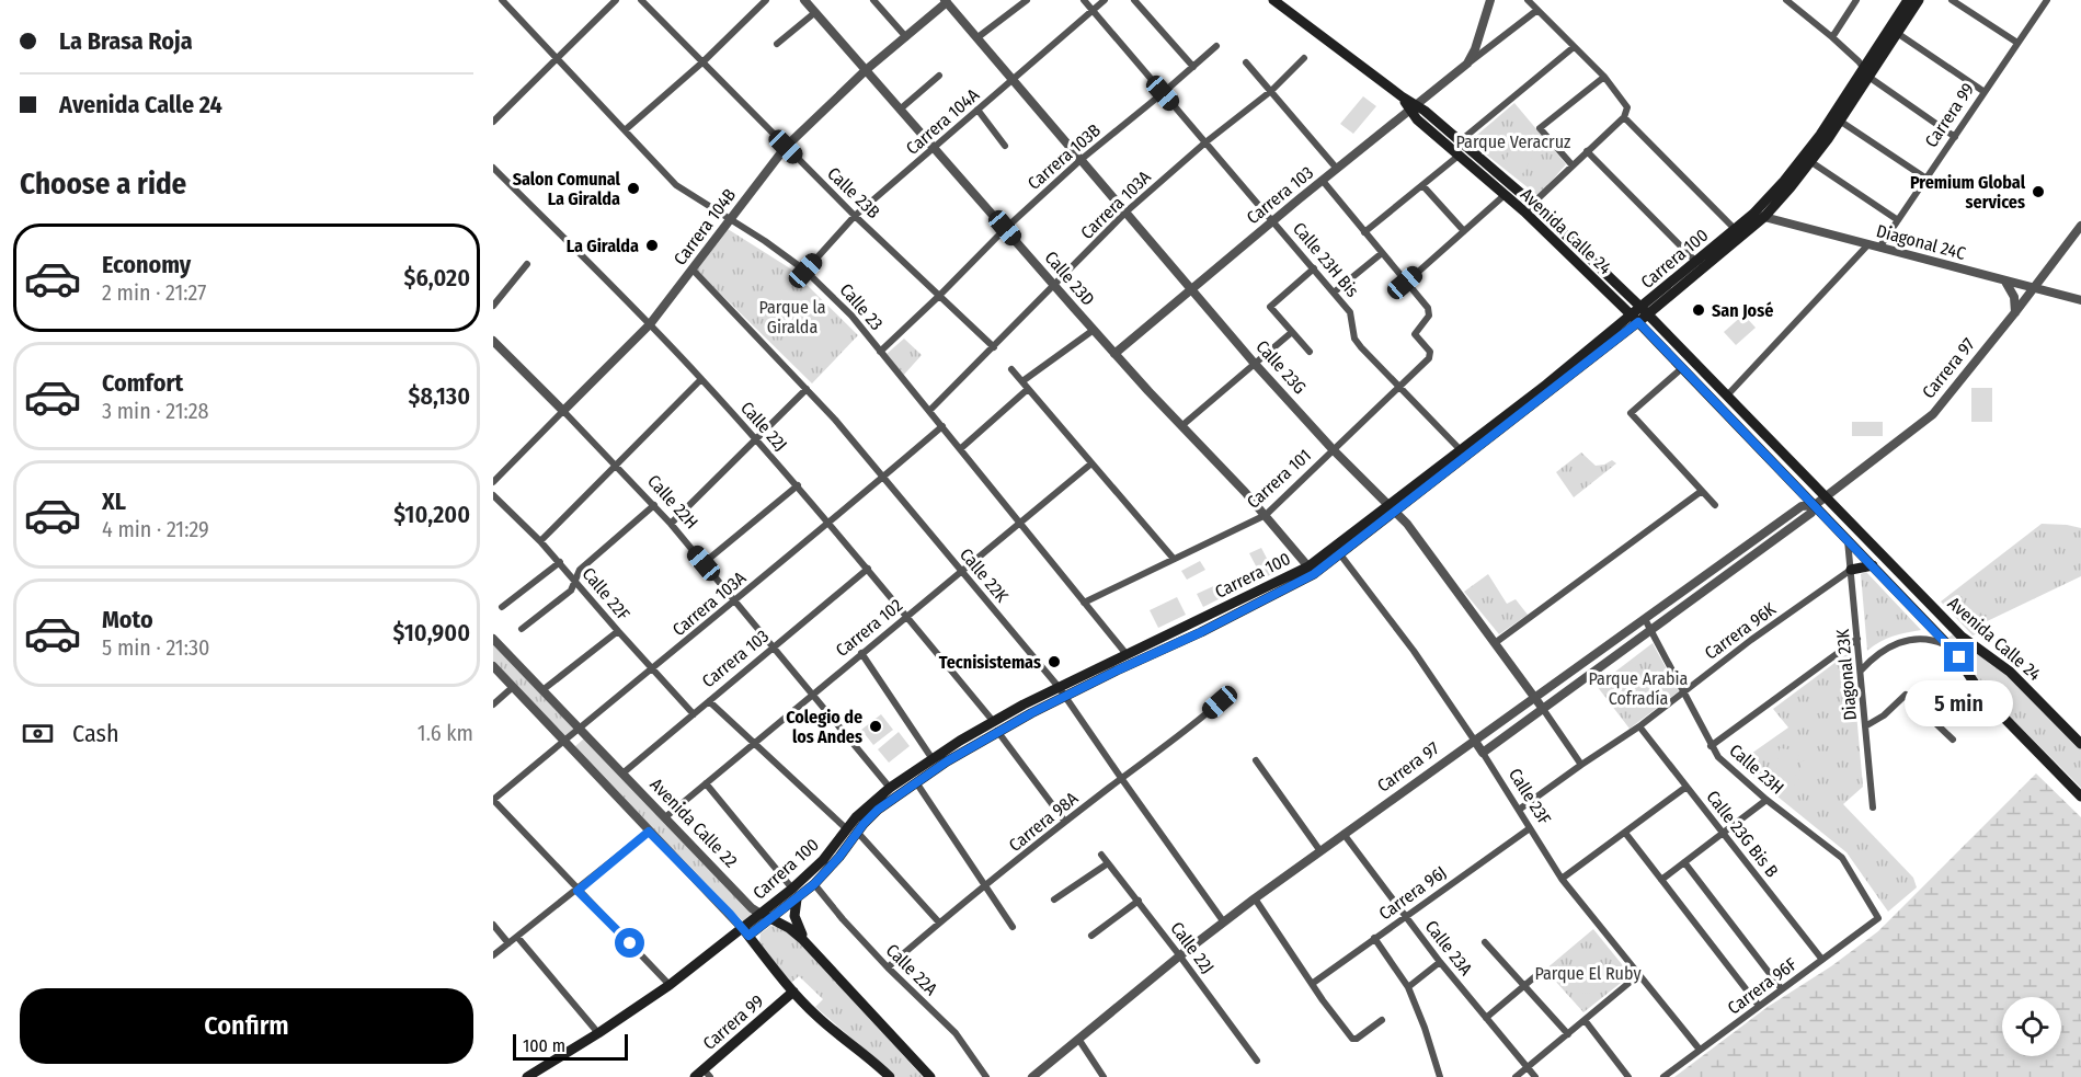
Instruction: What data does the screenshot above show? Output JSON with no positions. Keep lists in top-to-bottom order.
{
  "streets": {
    "main road": [
      "Carrera 99",
      "Avenida Calle 24",
      "Carrera 100",
      "Avenida Calle 22"
    ],
    "street": [
      "Carrera 104A",
      "Carrera 103B",
      "Calle 23B",
      "Carrera 103",
      "Carrera 103A",
      "Carrera 104B",
      "Diagonal 24C",
      "Calle 23H Bis",
      "Calle 23D",
      "Calle 23",
      "Calle 23G",
      "Carrera 97",
      "Calle 22J",
      "Carrera 101",
      "Calle 22H",
      "Calle 22K",
      "Calle 22F",
      "Carrera 102",
      "Carrera 96K",
      "Diagonal 23K",
      "Calle 23H",
      "Calle 23F",
      "Carrera 98A",
      "Calle 23G Bis B",
      "Carrera 96J",
      "Calle 23A",
      "Calle 22A",
      "Carrera 96F"
    ]
  },
  "crossings": [
    ["Carrera 99", "Diagonal 24C"],
    ["Carrera 99", "Avenida Calle 22"],
    ["Carrera 104A", "Calle 23B"],
    ["Carrera 104A", "Calle 23H Bis"],
    ["Carrera 104A", "Calle 23D"],
    ["Carrera 104A", "Calle 23"],
    ["Carrera 104A", "Calle 23G"],
    ["Carrera 103B", "Calle 23B"],
    ["Carrera 103B", "Calle 23H Bis"],
    ["Carrera 103B", "Calle 23D"],
    ["Carrera 103B", "Calle 23"],
    ["Carrera 103B", "Calle 23G"],
    ["Calle 23B", "Carrera 103A"],
    ["Calle 23B", "Carrera 104B"],
    ["Carrera 103", "Avenida Calle 24"],
    ["Carrera 103", "Calle 23H Bis"],
    ["Carrera 103", "Calle 23D"],
    ["Carrera 103", "Calle 23G"],
    ["Carrera 103", "Calle 22J"],
    ["Carrera 103", "Calle 22H"],
    ["Carrera 103", "Calle 22F"],
    ["Carrera 103", "Avenida Calle 22"],
    ["Carrera 103A", "Calle 23H Bis"],
    ["Carrera 103A", "Calle 23D"],
    ["Carrera 103A", "Calle 23"],
    ["Carrera 103A", "Calle 23G"],
    ["Carrera 103A", "Calle 22J"],
    ["Carrera 103A", "Calle 22H"],
    ["Carrera 103A", "Calle 22K"],
    ["Carrera 103A", "Calle 22F"],
    ["Carrera 103A", "Avenida Calle 22"],
    ["Carrera 104B", "Calle 23D"],
    ["Carrera 104B", "Calle 23"],
    ["Carrera 104B", "Calle 23G"],
    ["Carrera 104B", "Calle 22J"],
    ["Carrera 104B", "Calle 22H"],
    ["Carrera 104B", "Calle 22K"],
    ["Avenida Calle 24", "Carrera 100"],
    ["Avenida Calle 24", "Carrera 97"],
    ["Avenida Calle 24", "Diagonal 23K"],
    ["Diagonal 24C", "Carrera 100"],
    ["Diagonal 24C", "Carrera 97"],
    ["Carrera 100", "Calle 23H Bis"],
    ["Carrera 100", "Calle 23D"],
    ["Carrera 100", "Calle 23"],
    ["Carrera 100", "Calle 23G"],
    ["Carrera 100", "Calle 22J"],
    ["Carrera 100", "Calle 22H"],
    ["Carrera 100", "Calle 22K"],
    ["Carrera 100", "Calle 23F"],
    ["Carrera 100", "Avenida Calle 22"],
    ["Carrera 100", "Calle 22A"],
    ["Calle 23H Bis", "Carrera 101"],
    ["Calle 23D", "Carrera 101"],
    ["Calle 23", "Carrera 101"],
    ["Calle 23", "Carrera 102"],
    ["Calle 23G", "Carrera 97"],
    ["Calle 23G", "Carrera 101"],
    ["Calle 23G", "Carrera 96K"],
    ["Carrera 97", "Calle 22J"],
    ["Carrera 97", "Calle 22K"],
    ["Carrera 97", "Calle 23H"],
    ["Carrera 97", "Calle 23F"],
    ["Carrera 97", "Calle 23A"],
    ["Calle 22J", "Carrera 102"],
    ["Calle 22J", "Carrera 98A"],
    ["Calle 22H", "Carrera 102"],
    ["Calle 22K", "Carrera 102"],
    ["Calle 22K", "Carrera 98A"],
    ["Carrera 102", "Avenida Calle 22"],
    ["Carrera 96K", "Diagonal 23K"],
    ["Carrera 96K", "Calle 23H"],
    ["Carrera 96K", "Calle 23F"],
    ["Carrera 96K", "Calle 23G Bis B"],
    ["Calle 23H", "Carrera 96F"],
    ["Calle 23F", "Carrera 96J"],
    ["Calle 23F", "Carrera 96F"],
    ["Carrera 98A", "Calle 22A"],
    ["Calle 23G Bis B", "Carrera 96F"],
    ["Carrera 96J", "Calle 23A"]
  ],
  "parks": [
    "Parque Veracruz",
    "Parque la Giralda",
    "Parque Arabia Cofradía",
    "Parque El Ruby"
  ],
  "places": [
    "Salon Comunal La Giralda",
    "Premium Global services",
    "La Giralda",
    "San José",
    "Tecnisistemas",
    "Colegio de los Andes"
  ],
  "scale_bar": "100 m",
  "page": {
    "banner": ["La Brasa Roja", "Avenida Calle 24"],
    "heading": "Choose a ride",
    "list": [
      {
        "name": "Economy",
        "note": "2 min · 21:27",
        "value": "$6,020"
      },
      {
        "name": "Comfort",
        "note": "3 min · 21:28",
        "value": "$8,130"
      },
      {
        "name": "XL",
        "note": "4 min · 21:29",
        "value": "$10,200"
      },
      {
        "name": "Moto",
        "note": "5 min · 21:30",
        "value": "$10,900"
      }
    ],
    "bubble": "5 min",
    "pay": ["Cash", "1.6 km"],
    "buttons": "Confirm",
    "scale": "100 m"
  }
}
